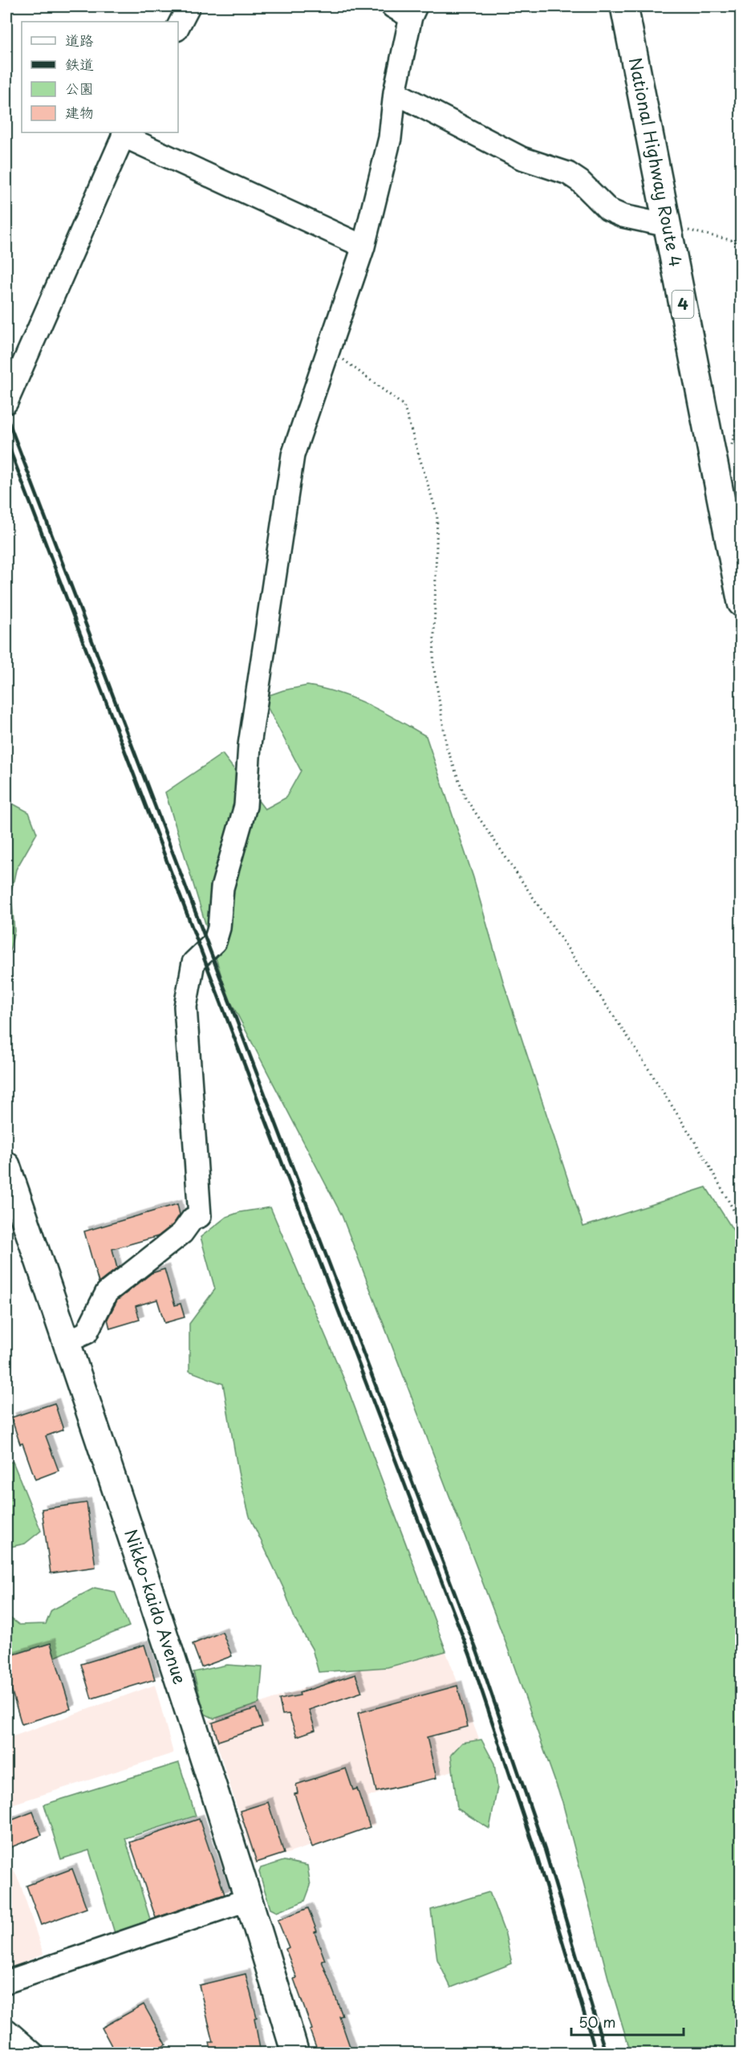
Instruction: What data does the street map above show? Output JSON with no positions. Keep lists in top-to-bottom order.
{
  "streets": {
    "main road": ["National Highway Route 4", "4", "Nikko-kaido Avenue"]
  },
  "legend": [
    "道路",
    "鉄道",
    "公園",
    "建物"
  ],
  "scale_bar": "50 m"
}
